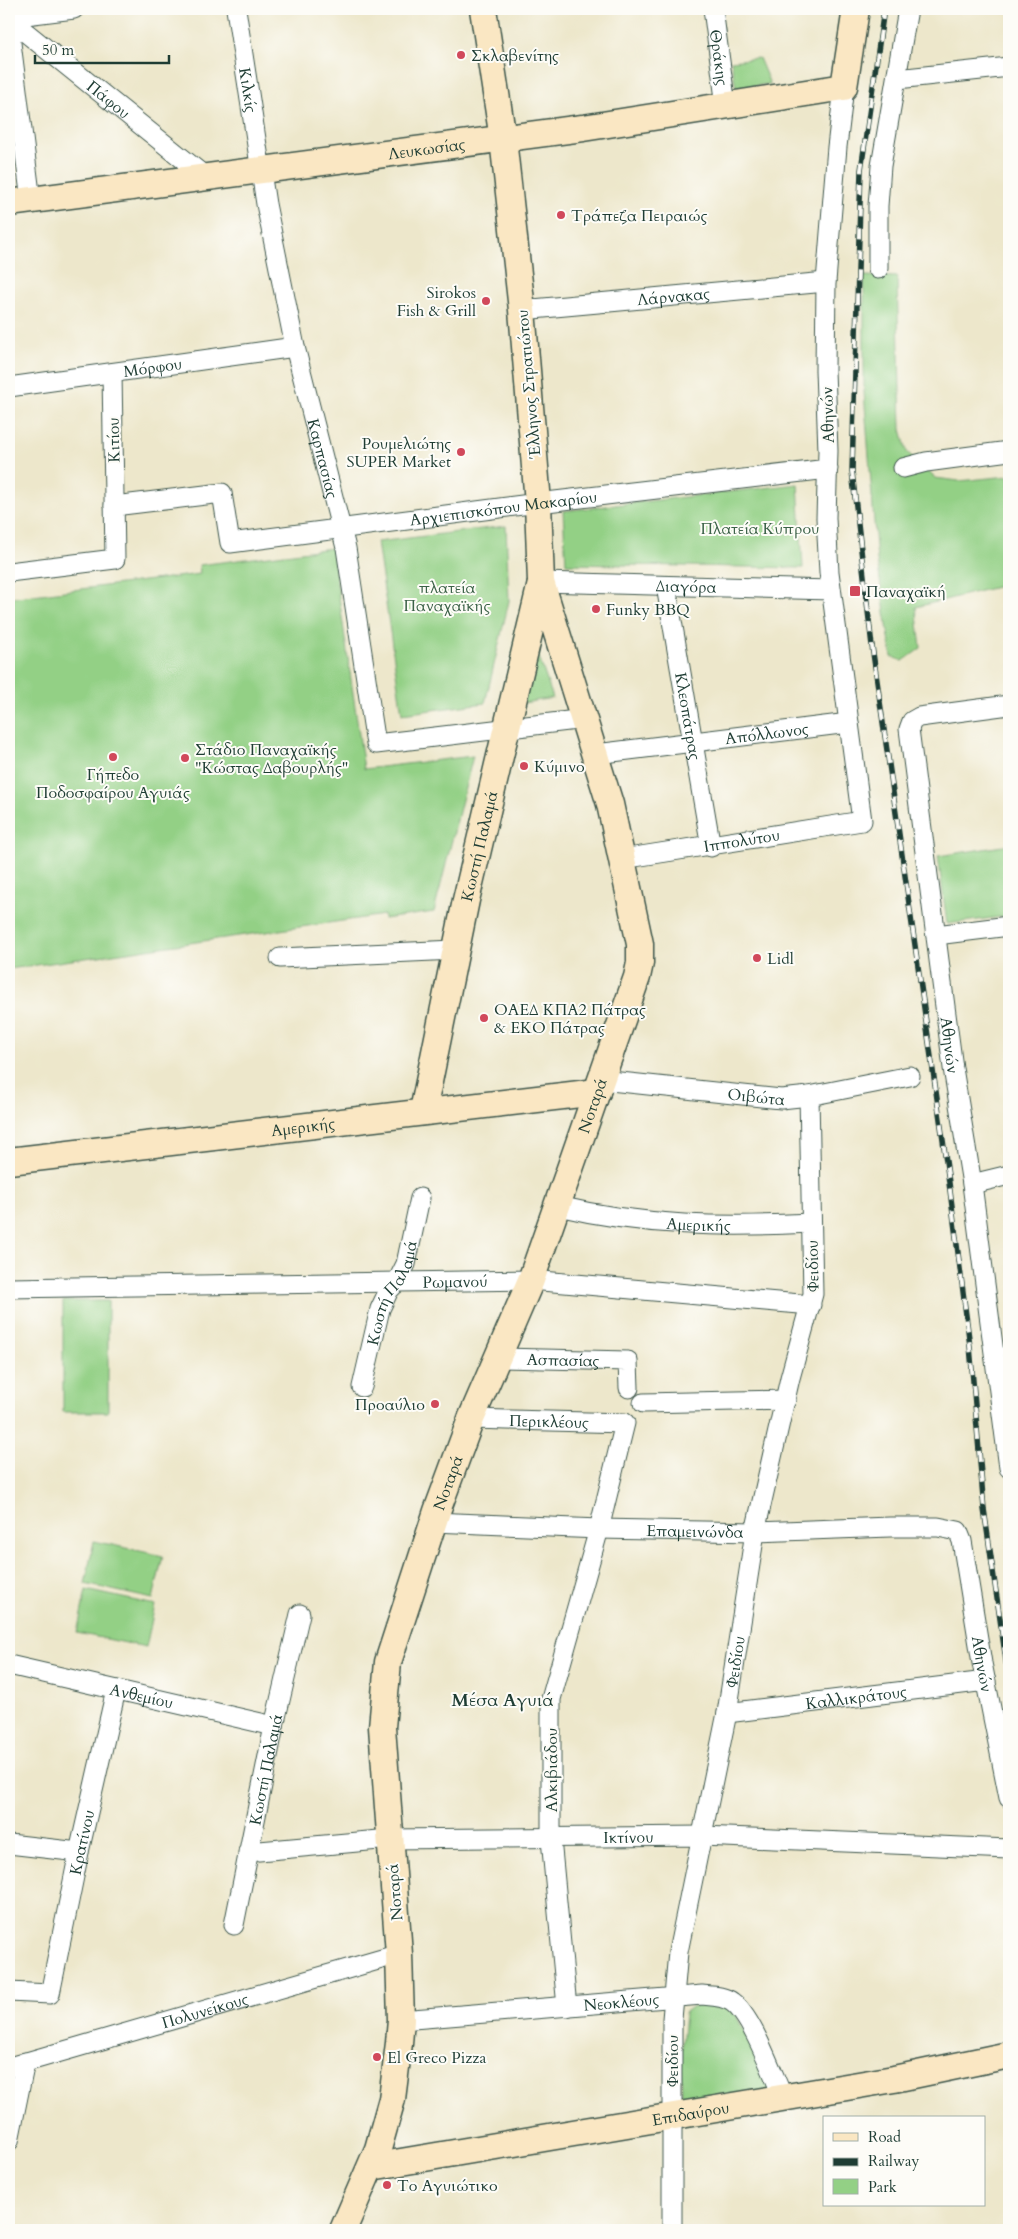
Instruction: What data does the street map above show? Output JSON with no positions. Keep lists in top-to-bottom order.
{
  "streets": {
    "street": [
      "Θράκης",
      "Κιλκίς",
      "Πάφου",
      "Λευκωσίας",
      "Λάρνακας",
      "Μόρφου",
      "Έλληνος Στρατιώτου",
      "Αθηνών",
      "Κιτίου",
      "Καρπασίας",
      "Αρχιεπισκόπου Μακαρίου",
      "Διαγόρα",
      "Κλεοπάτρας",
      "Απόλλωνος",
      "Ιππολύτου",
      "Κωστή Παλαμά",
      "Οιβώτα",
      "Νοταρά",
      "Αμερικής",
      "Φειδίου",
      "Ρωμανού",
      "Ασπασίας",
      "Περικλέους",
      "Επαμεινώνδα",
      "Ανθεμίου",
      "Καλλικράτους",
      "Αλκιβιάδου",
      "Ικτίνου",
      "Κρατίνου",
      "Νεοκλέους",
      "Πολυνείκους",
      "Επιδαύρου"
    ]
  },
  "crossings": [
    ["Θράκης", "Λευκωσίας"],
    ["Κιλκίς", "Λευκωσίας"],
    ["Κιλκίς", "Καρπασίας"],
    ["Πάφου", "Λευκωσίας"],
    ["Λευκωσίας", "Έλληνος Στρατιώτου"],
    ["Λευκωσίας", "Αθηνών"],
    ["Λευκωσίας", "Καρπασίας"],
    ["Λάρνακας", "Έλληνος Στρατιώτου"],
    ["Λάρνακας", "Αθηνών"],
    ["Μόρφου", "Κιτίου"],
    ["Μόρφου", "Καρπασίας"],
    ["Έλληνος Στρατιώτου", "Αρχιεπισκόπου Μακαρίου"],
    ["Έλληνος Στρατιώτου", "Διαγόρα"],
    ["Έλληνος Στρατιώτου", "Απόλλωνος"],
    ["Έλληνος Στρατιώτου", "Κωστή Παλαμά"],
    ["Έλληνος Στρατιώτου", "Νοταρά"],
    ["Αθηνών", "Αρχιεπισκόπου Μακαρίου"],
    ["Αθηνών", "Διαγόρα"],
    ["Αθηνών", "Απόλλωνος"],
    ["Αθηνών", "Ιππολύτου"],
    ["Αθηνών", "Επαμεινώνδα"],
    ["Αθηνών", "Καλλικράτους"],
    ["Κιτίου", "Αρχιεπισκόπου Μακαρίου"],
    ["Καρπασίας", "Αρχιεπισκόπου Μακαρίου"],
    ["Καρπασίας", "Κωστή Παλαμά"],
    ["Διαγόρα", "Κλεοπάτρας"],
    ["Διαγόρα", "Κωστή Παλαμά"],
    ["Κλεοπάτρας", "Απόλλωνος"],
    ["Κλεοπάτρας", "Ιππολύτου"],
    ["Απόλλωνος", "Νοταρά"],
    ["Ιππολύτου", "Νοταρά"],
    ["Κωστή Παλαμά", "Αμερικής"],
    ["Κωστή Παλαμά", "Ρωμανού"],
    ["Κωστή Παλαμά", "Ανθεμίου"],
    ["Κωστή Παλαμά", "Ικτίνου"],
    ["Οιβώτα", "Νοταρά"],
    ["Οιβώτα", "Αμερικής"],
    ["Οιβώτα", "Φειδίου"],
    ["Νοταρά", "Αμερικής"],
    ["Νοταρά", "Ρωμανού"],
    ["Νοταρά", "Ασπασίας"],
    ["Νοταρά", "Περικλέους"],
    ["Νοταρά", "Επαμεινώνδα"],
    ["Νοταρά", "Ικτίνου"],
    ["Νοταρά", "Νεοκλέους"],
    ["Νοταρά", "Πολυνείκους"],
    ["Νοταρά", "Επιδαύρου"],
    ["Αμερικής", "Φειδίου"],
    ["Φειδίου", "Ρωμανού"],
    ["Φειδίου", "Επαμεινώνδα"],
    ["Φειδίου", "Καλλικράτους"],
    ["Φειδίου", "Ικτίνου"],
    ["Φειδίου", "Νεοκλέους"],
    ["Φειδίου", "Επιδαύρου"],
    ["Περικλέους", "Αλκιβιάδου"],
    ["Επαμεινώνδα", "Αλκιβιάδου"],
    ["Ανθεμίου", "Κρατίνου"],
    ["Αλκιβιάδου", "Ικτίνου"],
    ["Αλκιβιάδου", "Νεοκλέους"],
    ["Νεοκλέους", "Επιδαύρου"]
  ],
  "districts": ["Μέσα Αγυιά"],
  "parks": ["Πλατεία Κύπρου", "πλατεία Παναχαϊκής"],
  "places": {
    "other": [
      "Σκλαβενίτης",
      "Τράπεζα Πειραιώς",
      "Sirokos Fish & Grill",
      "Ρουμελιώτης SUPER Market",
      "Funky BBQ",
      "Γήπεδο Ποδοσφαίρου Αγυιάς",
      "Στάδιο Παναχαϊκής \"Κώστας Δαβουρλής\"",
      "Κύμινο",
      "Lidl",
      "ΟΑΕΔ ΚΠΑ2 Πάτρας & ΕΚΟ Πάτρας",
      "Προαύλιο",
      "El Greco Pizza",
      "Το Αγυιώτικο"
    ],
    "transit": ["Παναχαϊκή"]
  },
  "legend": ["Road", "Railway", "Park"],
  "scale_bar": "50 m"
}
